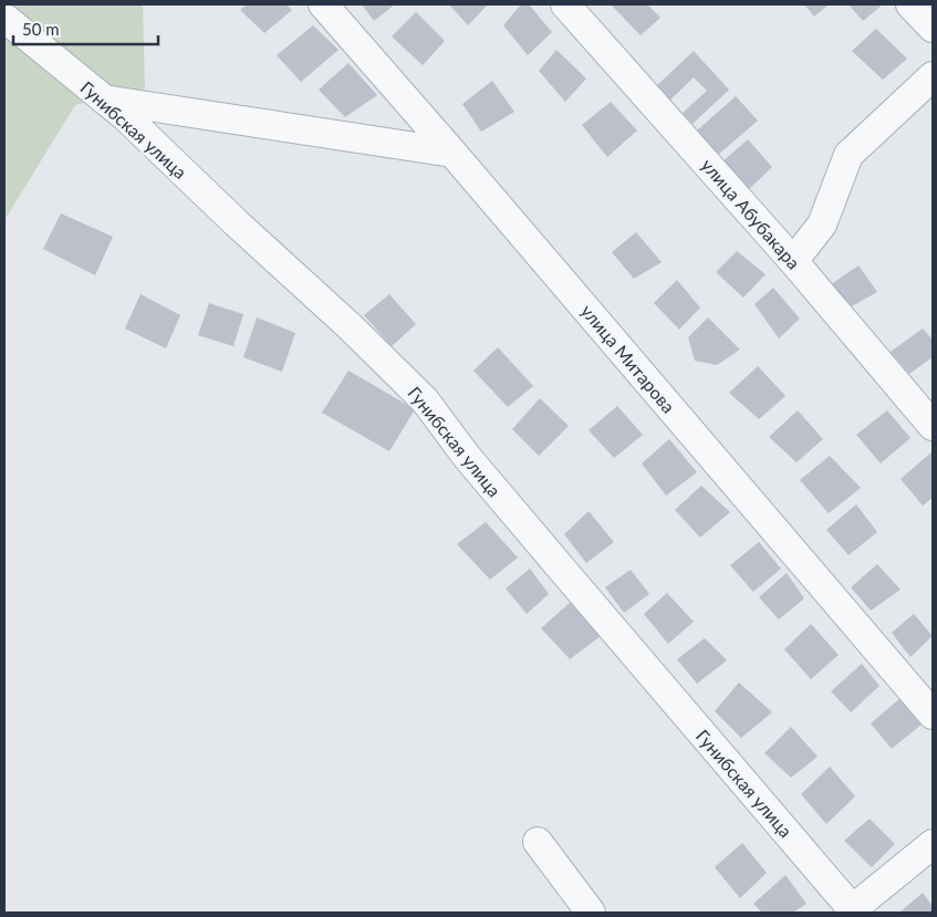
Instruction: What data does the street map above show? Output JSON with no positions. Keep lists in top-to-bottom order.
{
  "streets": {
    "street": ["Гунибская улица", "улица Абубакара", "улица Митарова"]
  },
  "scale_bar": "50 m"
}
